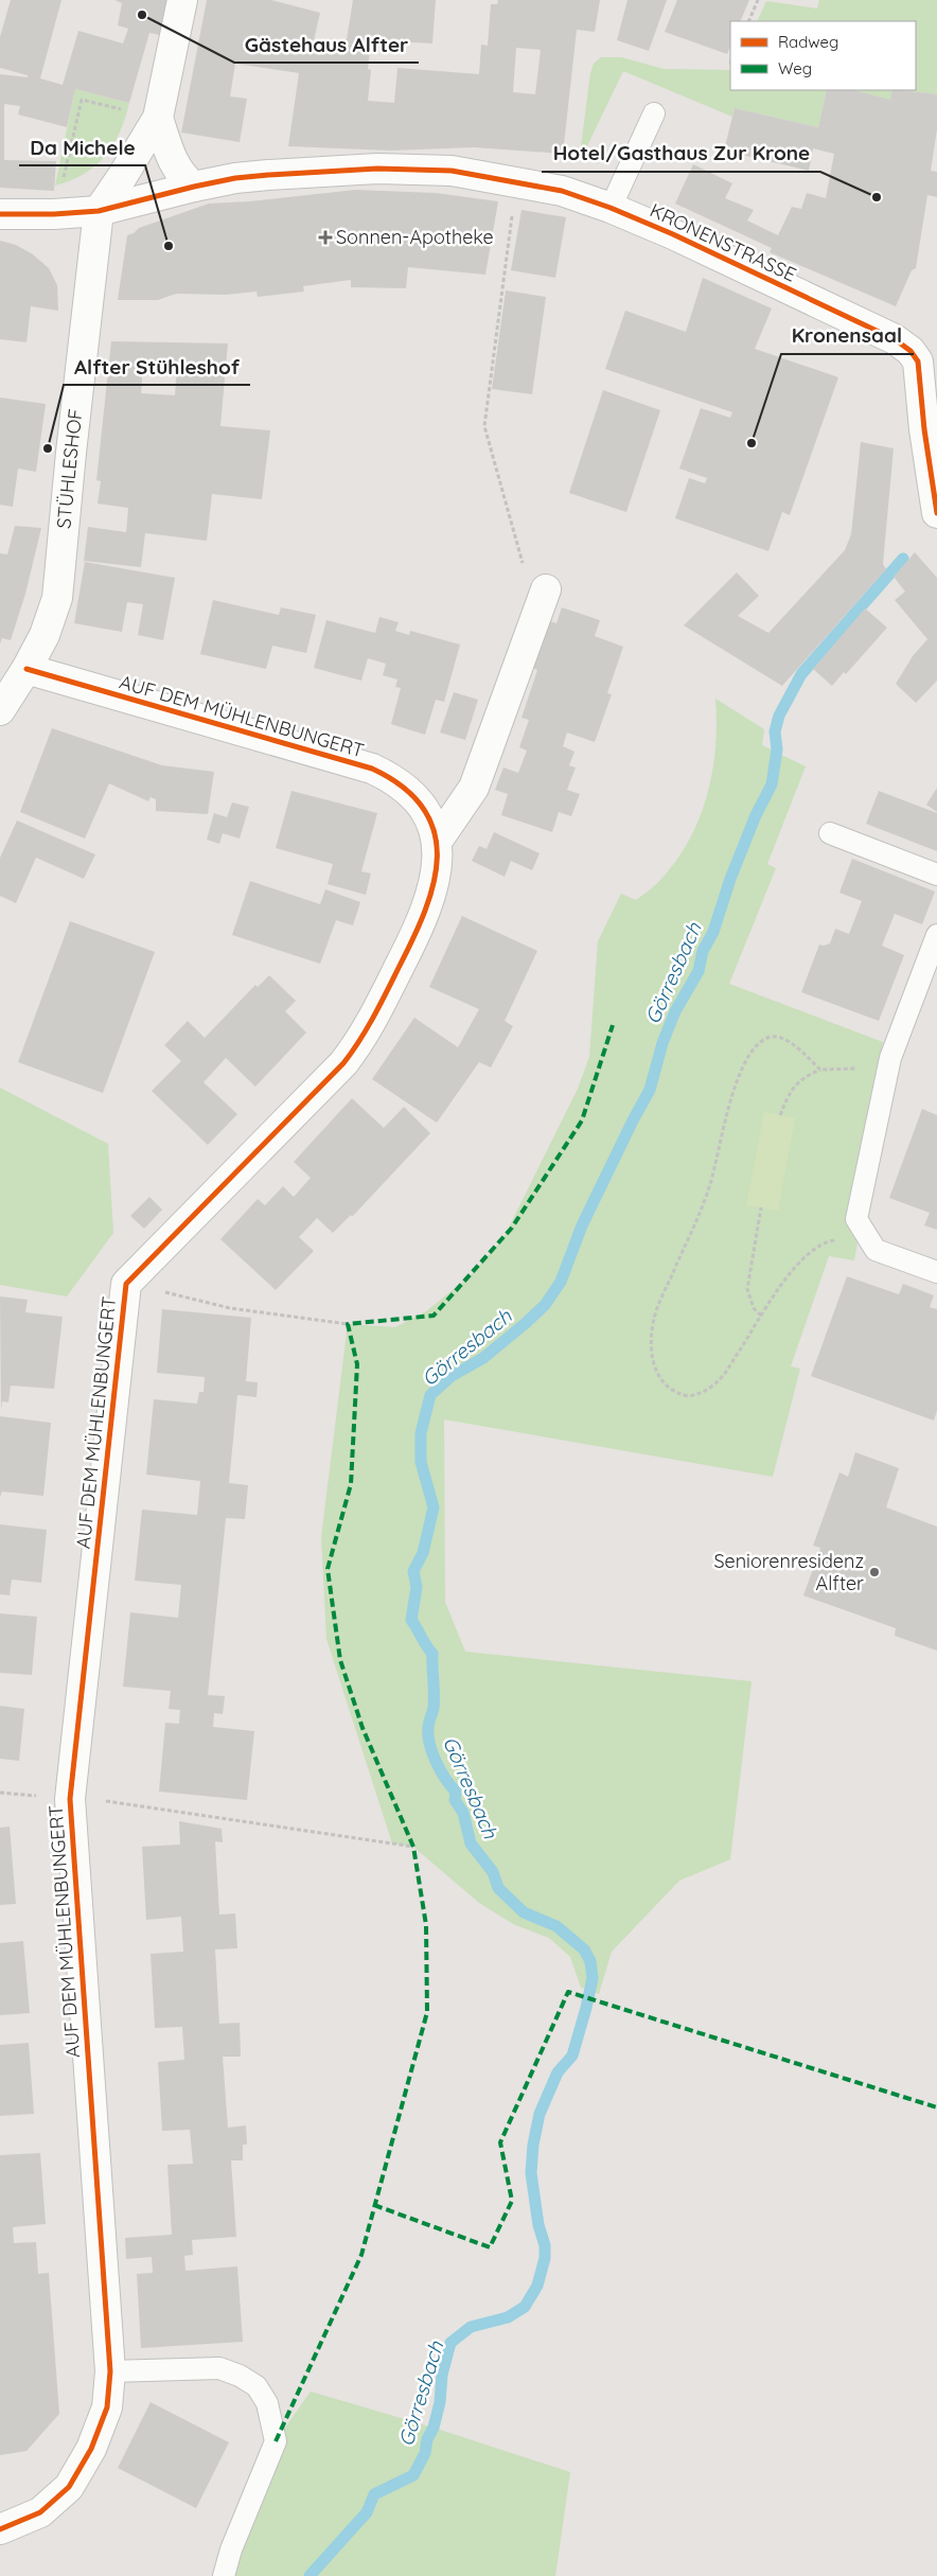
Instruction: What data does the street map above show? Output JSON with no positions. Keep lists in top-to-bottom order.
{
  "streets": {
    "street": ["KRONENSTRASSE", "STÜHLESHOF", "AUF DEM MÜHLENBUNGERT"]
  },
  "crossings": [
    ["KRONENSTRASSE", "STÜHLESHOF"],
    ["STÜHLESHOF", "AUF DEM MÜHLENBUNGERT"]
  ],
  "water": ["Görresbach"],
  "places": {
    "other": [
      "Gästehaus Alfter",
      "Hotel/Gasthaus Zur Krone",
      "Da Michele",
      "Kronensaal",
      "Alfter Stühleshof",
      "Seniorenresidenz Alfter"
    ],
    "health": ["Sonnen-Apotheke"]
  },
  "legend": ["Radweg", "Weg"]
}
